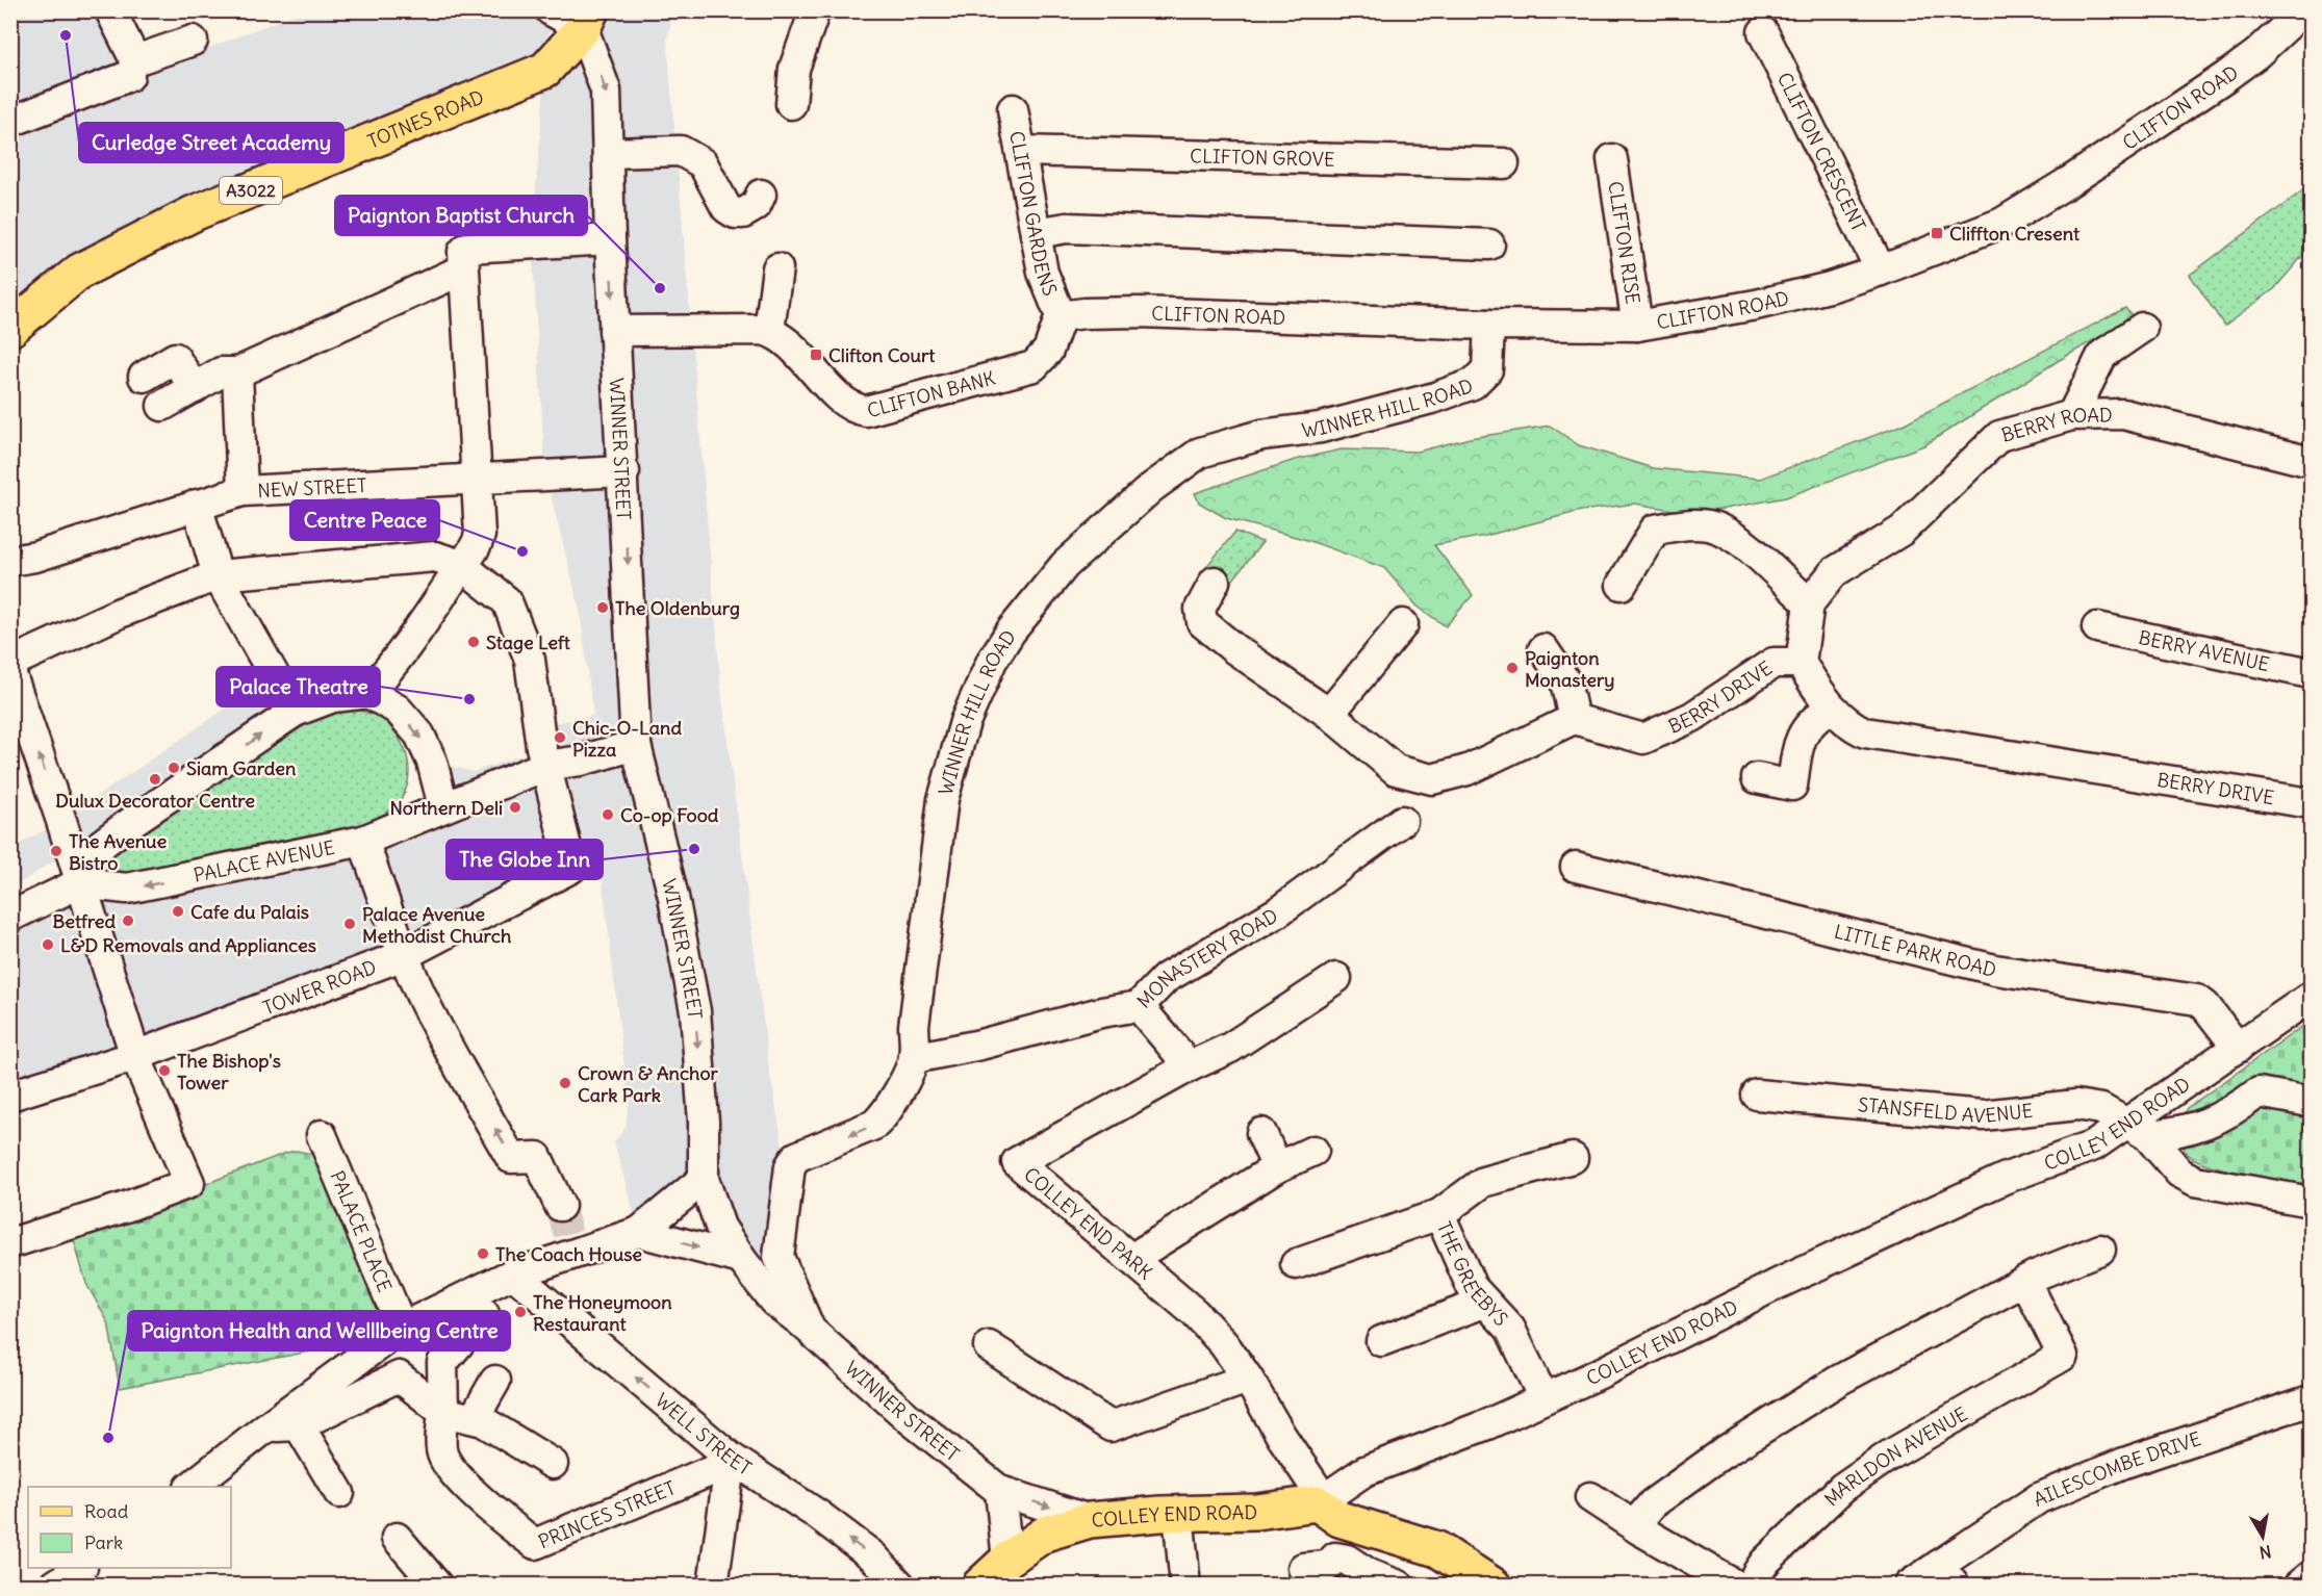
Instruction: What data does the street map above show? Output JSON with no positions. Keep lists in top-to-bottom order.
{
  "streets": {
    "main road": ["TOTNES ROAD", "A3022", "COLLEY END ROAD"],
    "street": [
      "CLIFTON ROAD",
      "CLIFTON CRESCENT",
      "CLIFTON GROVE",
      "CLIFTON GARDENS",
      "CLIFTON RISE",
      "CLIFTON BANK",
      "WINNER HILL ROAD",
      "BERRY ROAD",
      "WINNER STREET",
      "NEW STREET",
      "BERRY AVENUE",
      "BERRY DRIVE",
      "PALACE AVENUE",
      "LITTLE PARK ROAD",
      "MONASTERY ROAD",
      "TOWER ROAD",
      "STANSFELD AVENUE",
      "COLLEY END PARK",
      "PALACE PLACE",
      "THE GREEBYS",
      "WELL STREET",
      "MARLDON AVENUE",
      "AILESCOMBE DRIVE",
      "PRINCES STREET"
    ]
  },
  "crossings": [
    ["CLIFTON ROAD", "CLIFTON CRESCENT"],
    ["CLIFTON ROAD", "CLIFTON GARDENS"],
    ["CLIFTON ROAD", "CLIFTON RISE"],
    ["CLIFTON ROAD", "CLIFTON BANK"],
    ["CLIFTON ROAD", "WINNER HILL ROAD"],
    ["TOTNES ROAD", "WINNER STREET"],
    ["CLIFTON GROVE", "CLIFTON GARDENS"],
    ["CLIFTON GARDENS", "CLIFTON BANK"],
    ["WINNER HILL ROAD", "WINNER STREET"],
    ["WINNER HILL ROAD", "MONASTERY ROAD"],
    ["WINNER STREET", "NEW STREET"],
    ["WINNER STREET", "PALACE AVENUE"],
    ["WINNER STREET", "COLLEY END ROAD"],
    ["PALACE AVENUE", "TOWER ROAD"],
    ["LITTLE PARK ROAD", "COLLEY END ROAD"],
    ["STANSFELD AVENUE", "COLLEY END ROAD"],
    ["COLLEY END ROAD", "COLLEY END PARK"],
    ["COLLEY END ROAD", "THE GREEBYS"],
    ["WELL STREET", "PRINCES STREET"]
  ],
  "one_way": ["PALACE AVENUE"],
  "places": {
    "other": [
      "Curledge Street Academy",
      "Paignton Baptist Church",
      "Centre Peace",
      "The Oldenburg",
      "Stage Left",
      "Paignton Monastery",
      "Palace Theatre",
      "Chic-O-Land Pizza",
      "Siam Garden",
      "Dulux Decorator Centre",
      "Northern Deli",
      "Co-op Food",
      "The Globe Inn",
      "The Avenue Bistro",
      "Cafe du Palais",
      "Betfred",
      "Palace Avenue Methodist Church",
      "L&D Removals and Appliances",
      "The Bishop's Tower",
      "Crown & Anchor Cark Park",
      "The Coach House",
      "The Honeymoon Restaurant",
      "Paignton Health and Welllbeing Centre"
    ],
    "transit": ["Cliffton Cresent", "Clifton Court"]
  },
  "legend": ["Road", "Park"],
  "north": "bottom"
}
